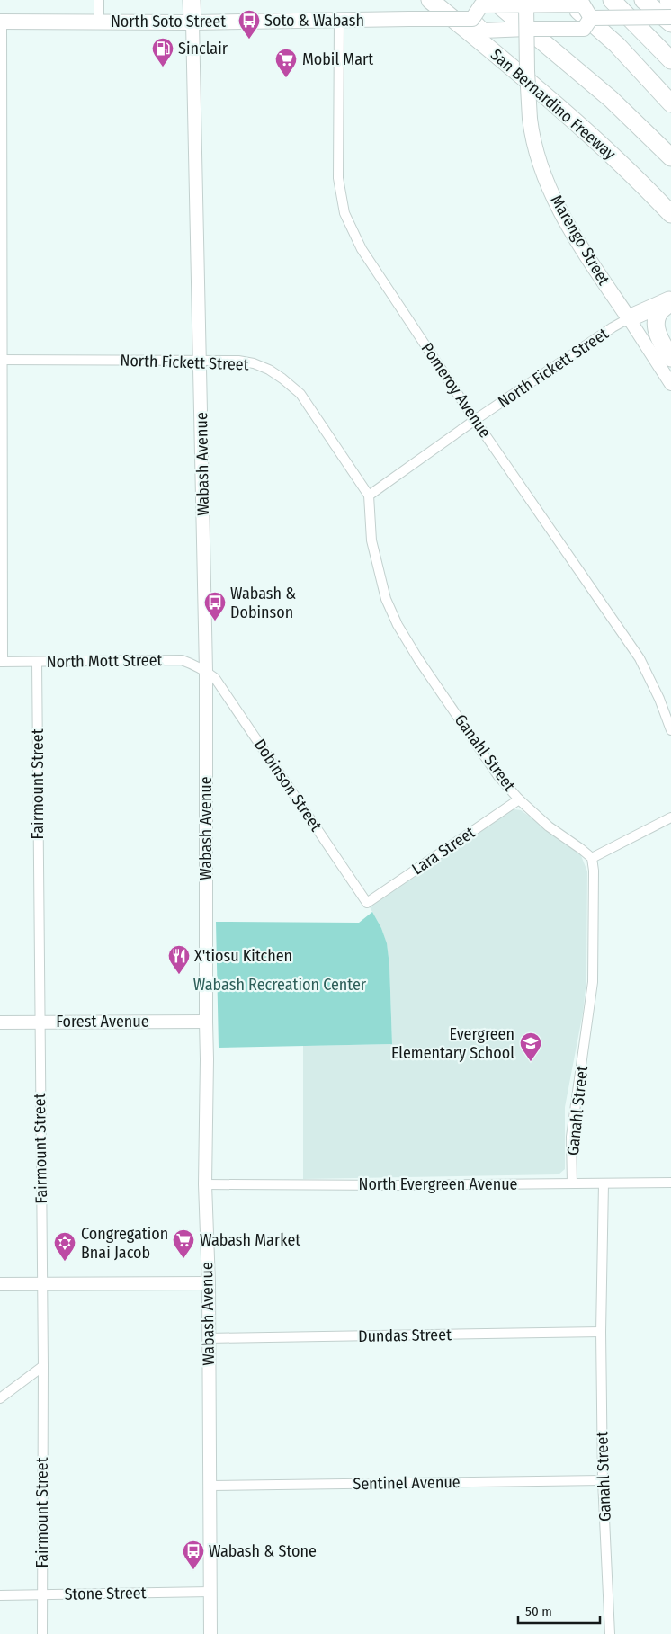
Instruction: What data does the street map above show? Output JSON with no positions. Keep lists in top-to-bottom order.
{
  "streets": {
    "highway": ["San Bernardino Freeway"],
    "main road": ["North Soto Street", "Marengo Street"],
    "street": [
      "North Fickett Street",
      "Pomeroy Avenue",
      "Wabash Avenue",
      "North Mott Street",
      "Ganahl Street",
      "Fairmount Street",
      "Dobinson Street",
      "Lara Street",
      "Forest Avenue",
      "North Evergreen Avenue",
      "Dundas Street",
      "Sentinel Avenue",
      "Stone Street"
    ]
  },
  "crossings": [
    ["North Soto Street", "Pomeroy Avenue"],
    ["North Soto Street", "Wabash Avenue"],
    ["Marengo Street", "North Fickett Street"],
    ["North Fickett Street", "Pomeroy Avenue"],
    ["North Fickett Street", "Wabash Avenue"],
    ["North Fickett Street", "Ganahl Street"],
    ["Wabash Avenue", "North Mott Street"],
    ["Wabash Avenue", "Dobinson Street"],
    ["Wabash Avenue", "Forest Avenue"],
    ["Wabash Avenue", "North Evergreen Avenue"],
    ["Wabash Avenue", "Dundas Street"],
    ["Wabash Avenue", "Sentinel Avenue"],
    ["Wabash Avenue", "Stone Street"],
    ["North Mott Street", "Fairmount Street"],
    ["North Mott Street", "Dobinson Street"],
    ["Ganahl Street", "Lara Street"],
    ["Ganahl Street", "North Evergreen Avenue"],
    ["Ganahl Street", "Dundas Street"],
    ["Ganahl Street", "Sentinel Avenue"],
    ["Fairmount Street", "Forest Avenue"],
    ["Fairmount Street", "Stone Street"],
    ["Dobinson Street", "Lara Street"]
  ],
  "parks": ["Wabash Recreation Center"],
  "places": {
    "bus stop": ["Soto & Wabash", "Wabash & Dobinson", "Wabash & Stone"],
    "fuel station": ["Sinclair"],
    "supermarket": ["Mobil Mart", "Wabash Market"],
    "restaurant": ["X'tiosu Kitchen"],
    "school or university": ["Evergreen Elementary School"],
    "synagogue": ["Congregation Bnai Jacob"]
  },
  "scale_bar": "50 m"
}
